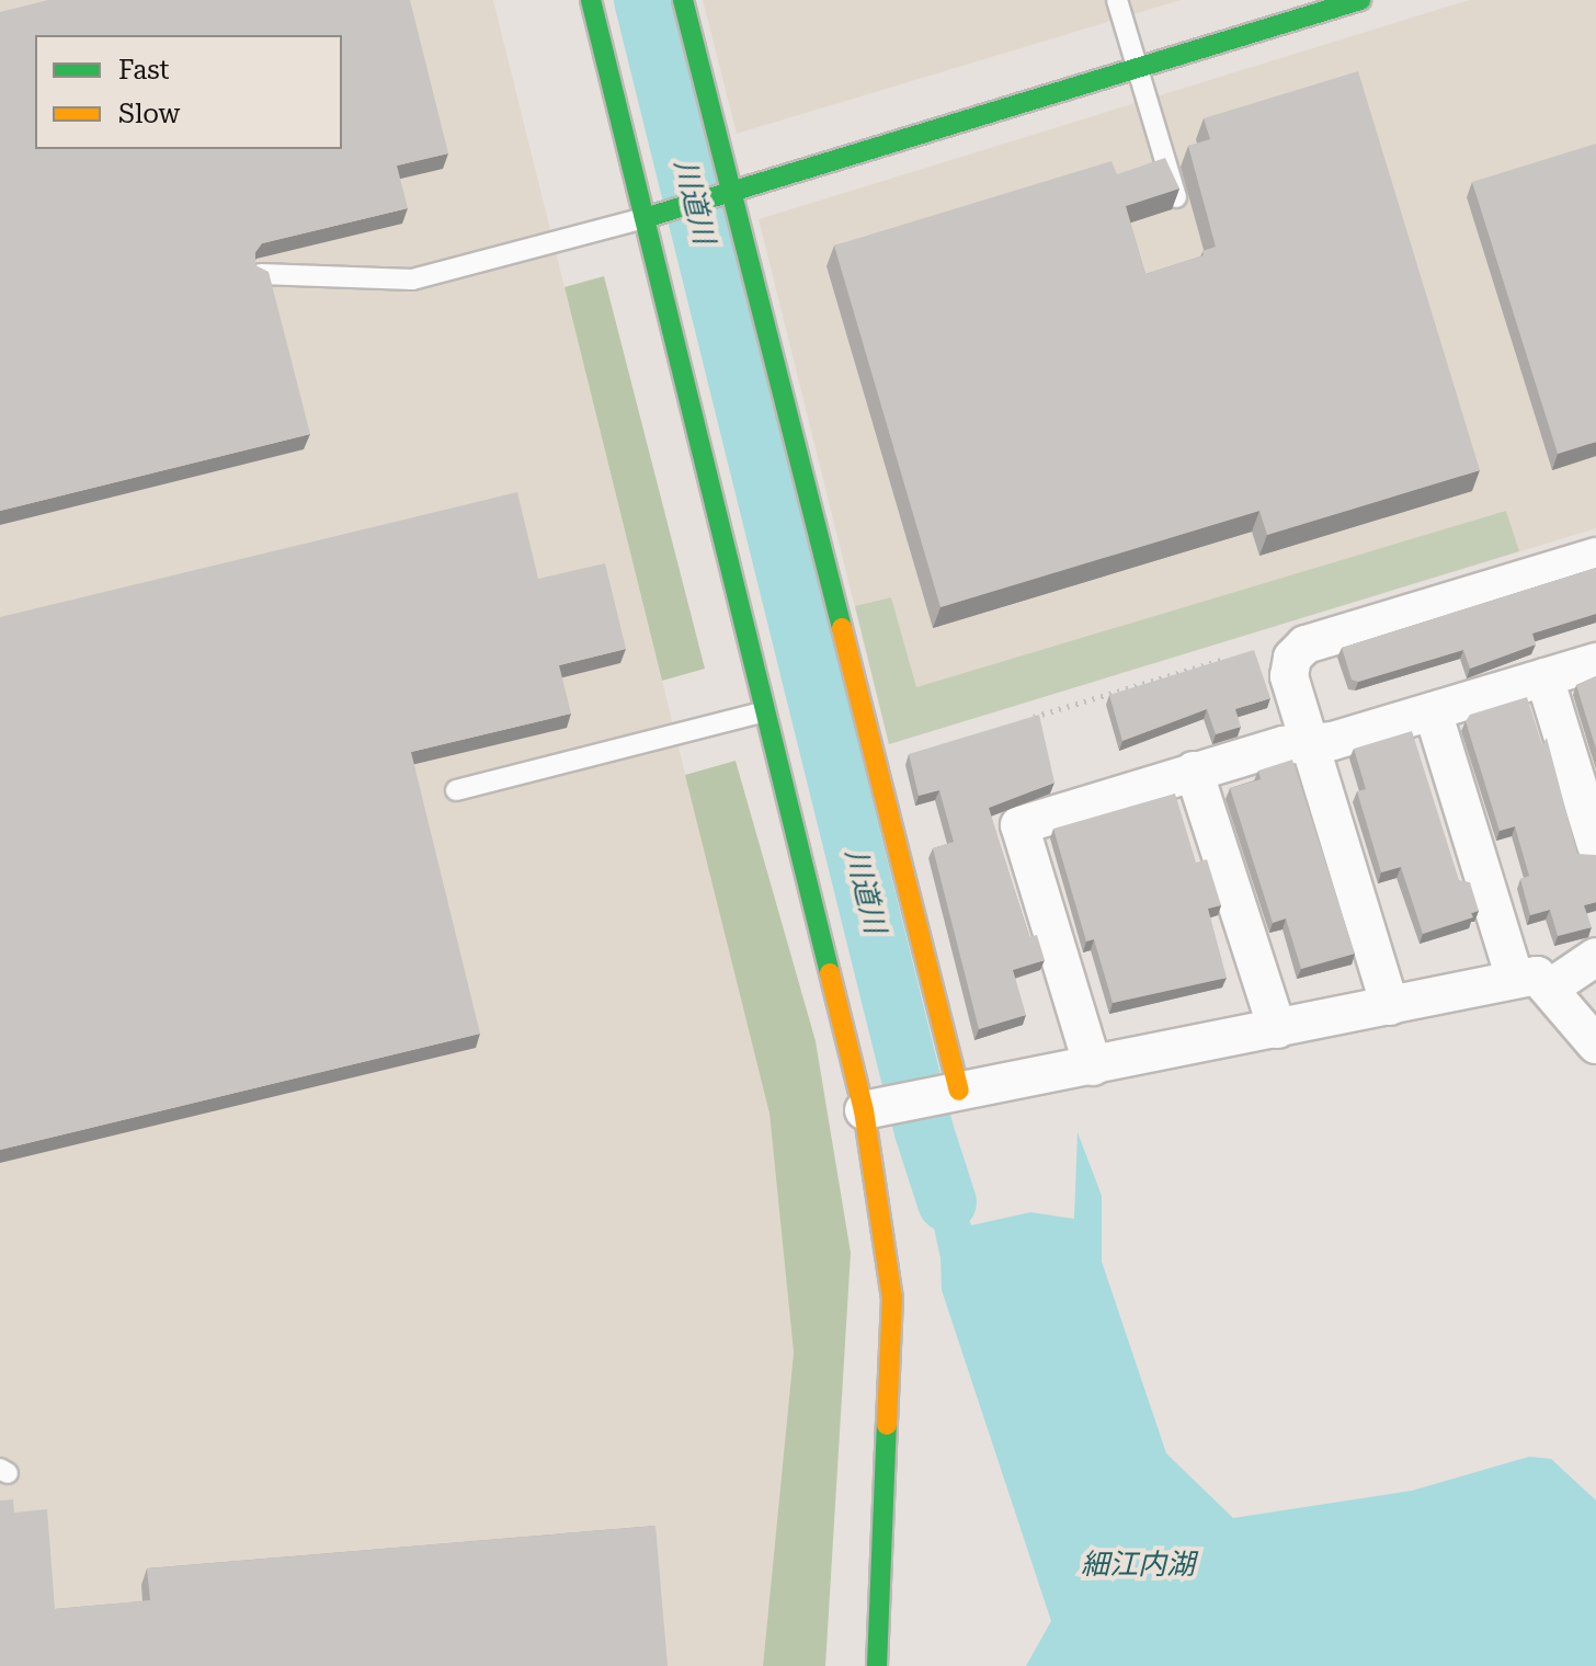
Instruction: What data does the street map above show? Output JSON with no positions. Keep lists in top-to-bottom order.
{
  "water": ["川道川", "細江内湖"],
  "legend": ["Fast", "Slow"]
}
